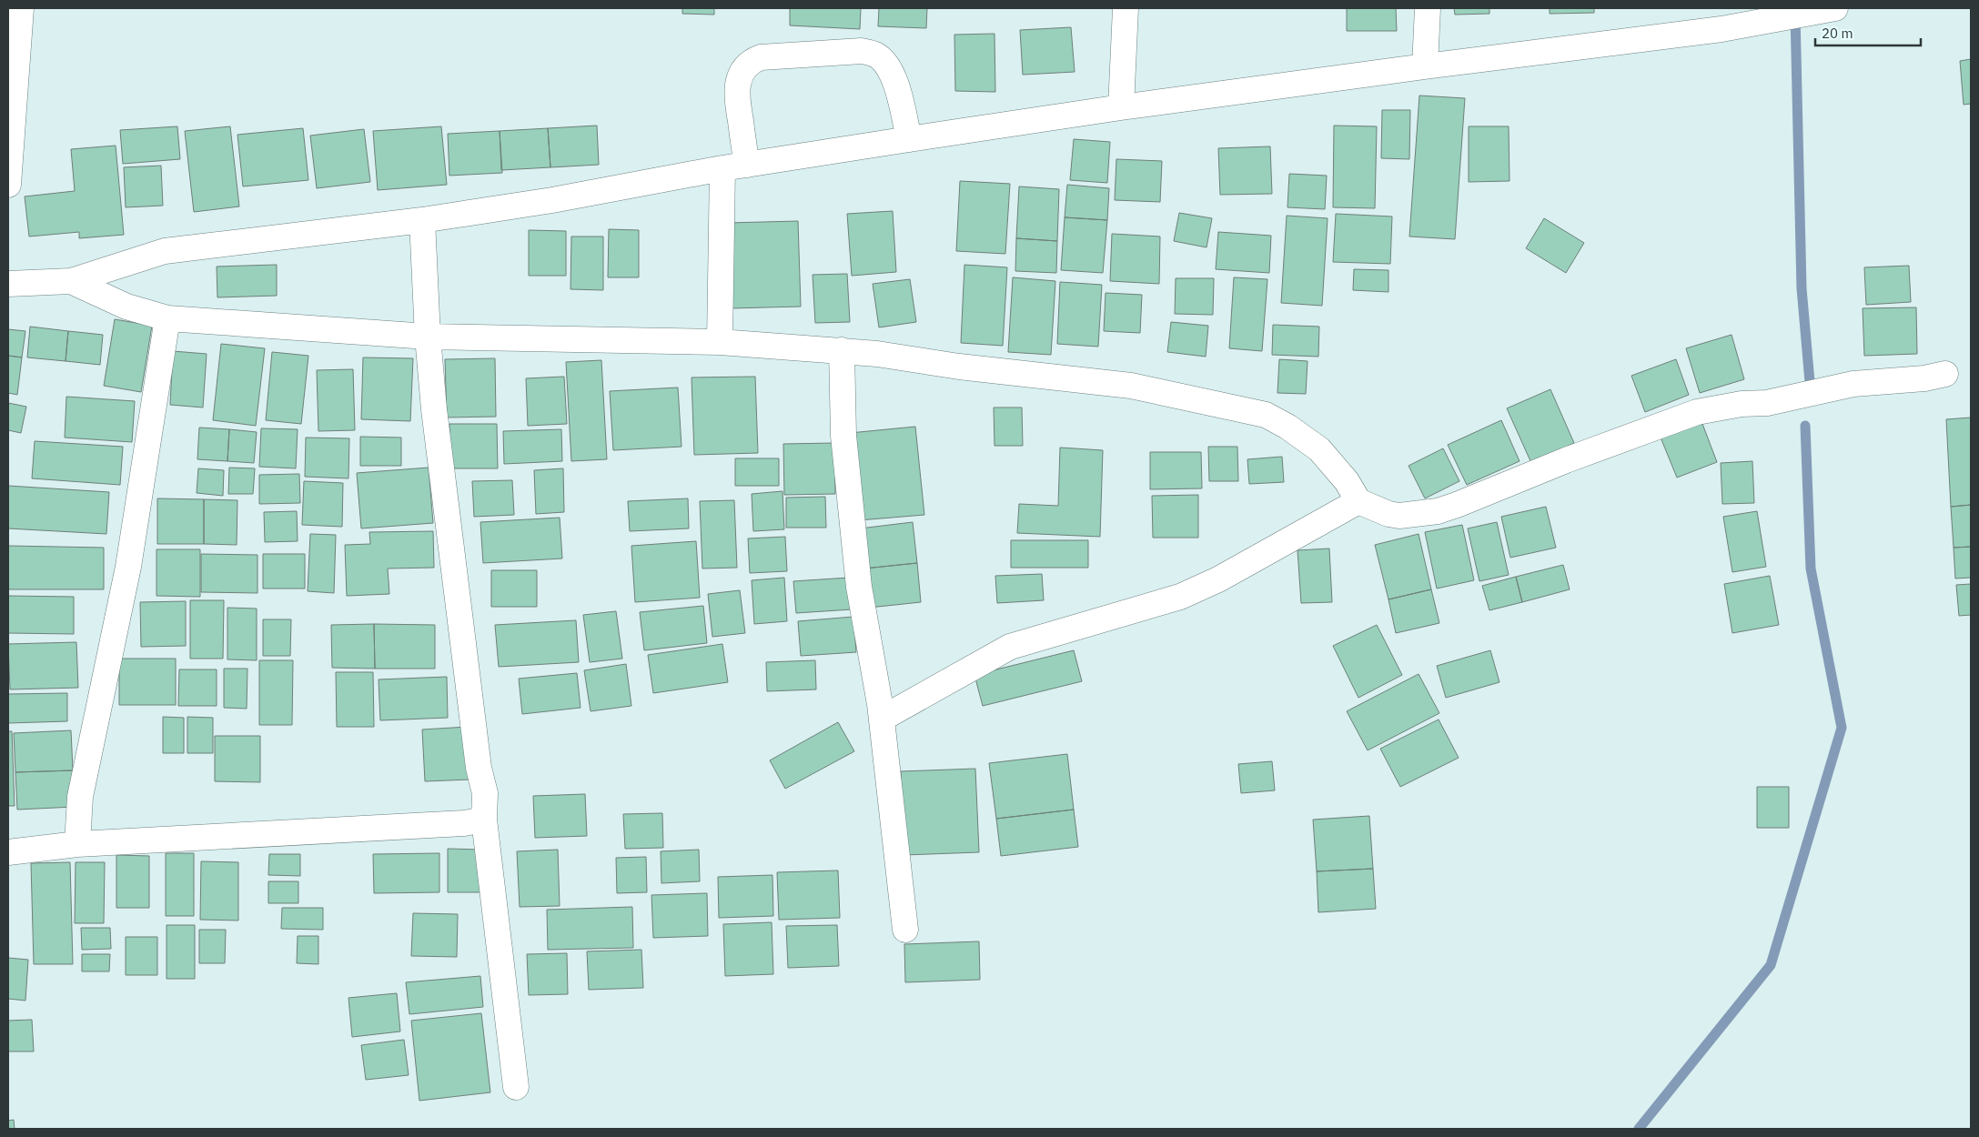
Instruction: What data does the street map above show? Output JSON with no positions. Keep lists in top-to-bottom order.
{
  "scale_bar": "20 m"
}
